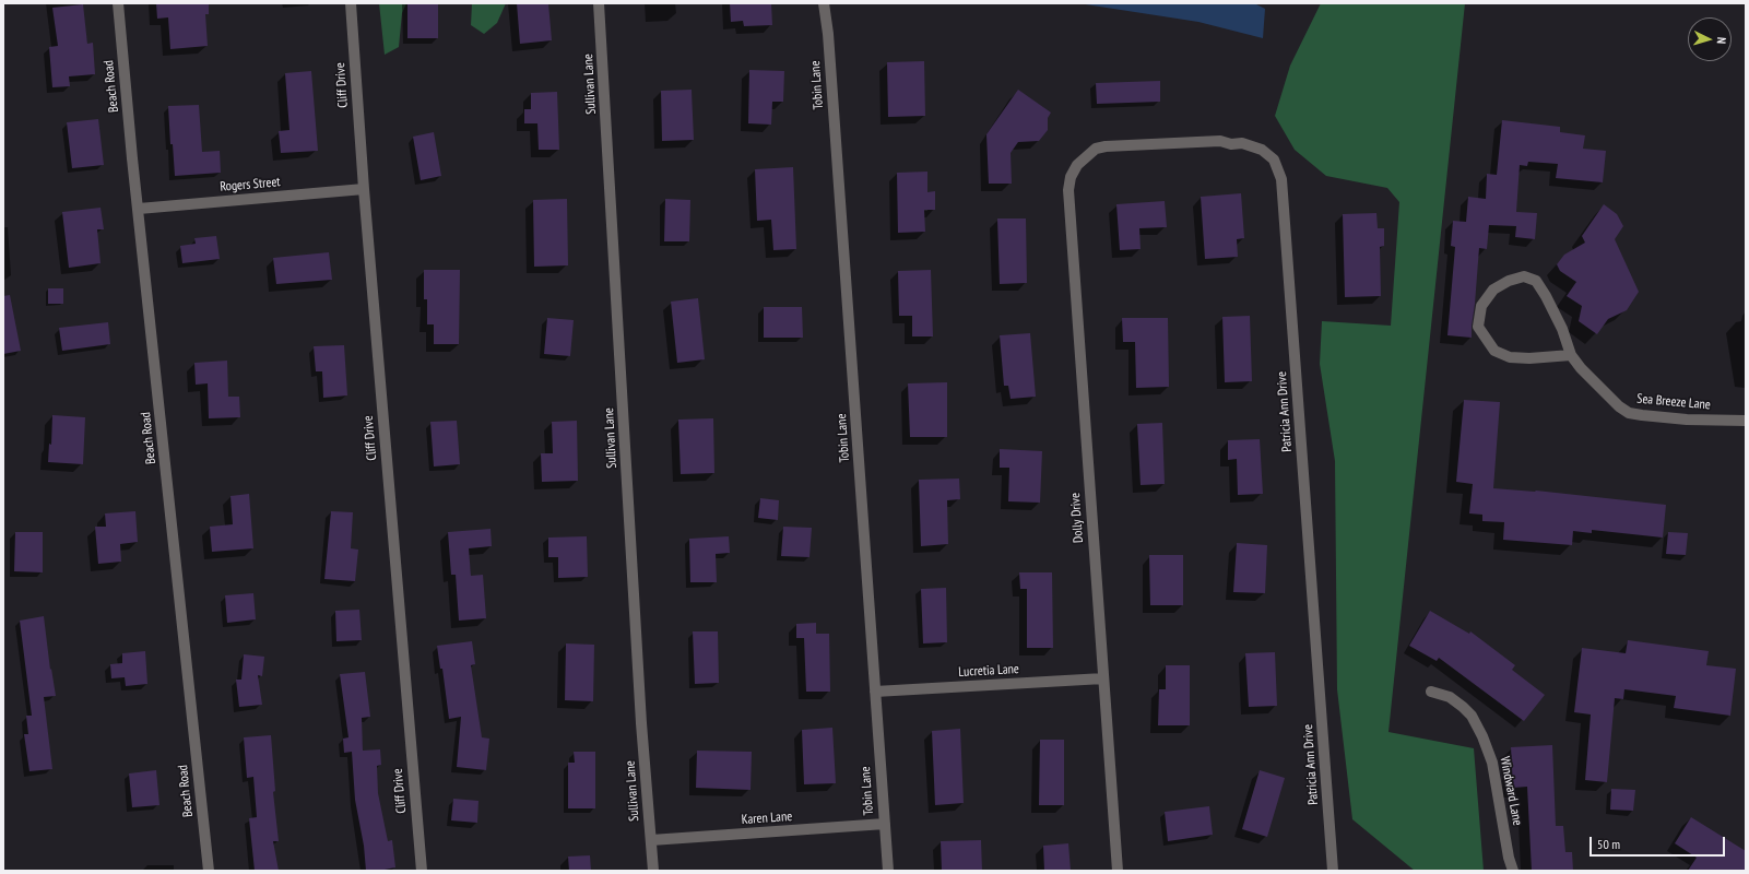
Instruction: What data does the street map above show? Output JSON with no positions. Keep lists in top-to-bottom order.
{
  "streets": {
    "street": [
      "Sullivan Lane",
      "Cliff Drive",
      "Tobin Lane",
      "Beach Road",
      "Rogers Street",
      "Sea Breeze Lane",
      "Patricia Ann Drive",
      "Dolly Drive",
      "Lucretia Lane",
      "Windward Lane",
      "Karen Lane"
    ]
  },
  "crossings": [
    ["Sullivan Lane", "Karen Lane"],
    ["Cliff Drive", "Rogers Street"],
    ["Tobin Lane", "Lucretia Lane"],
    ["Tobin Lane", "Karen Lane"],
    ["Beach Road", "Rogers Street"],
    ["Patricia Ann Drive", "Dolly Drive"],
    ["Dolly Drive", "Lucretia Lane"]
  ],
  "scale_bar": "50 m",
  "north": "right"
}
